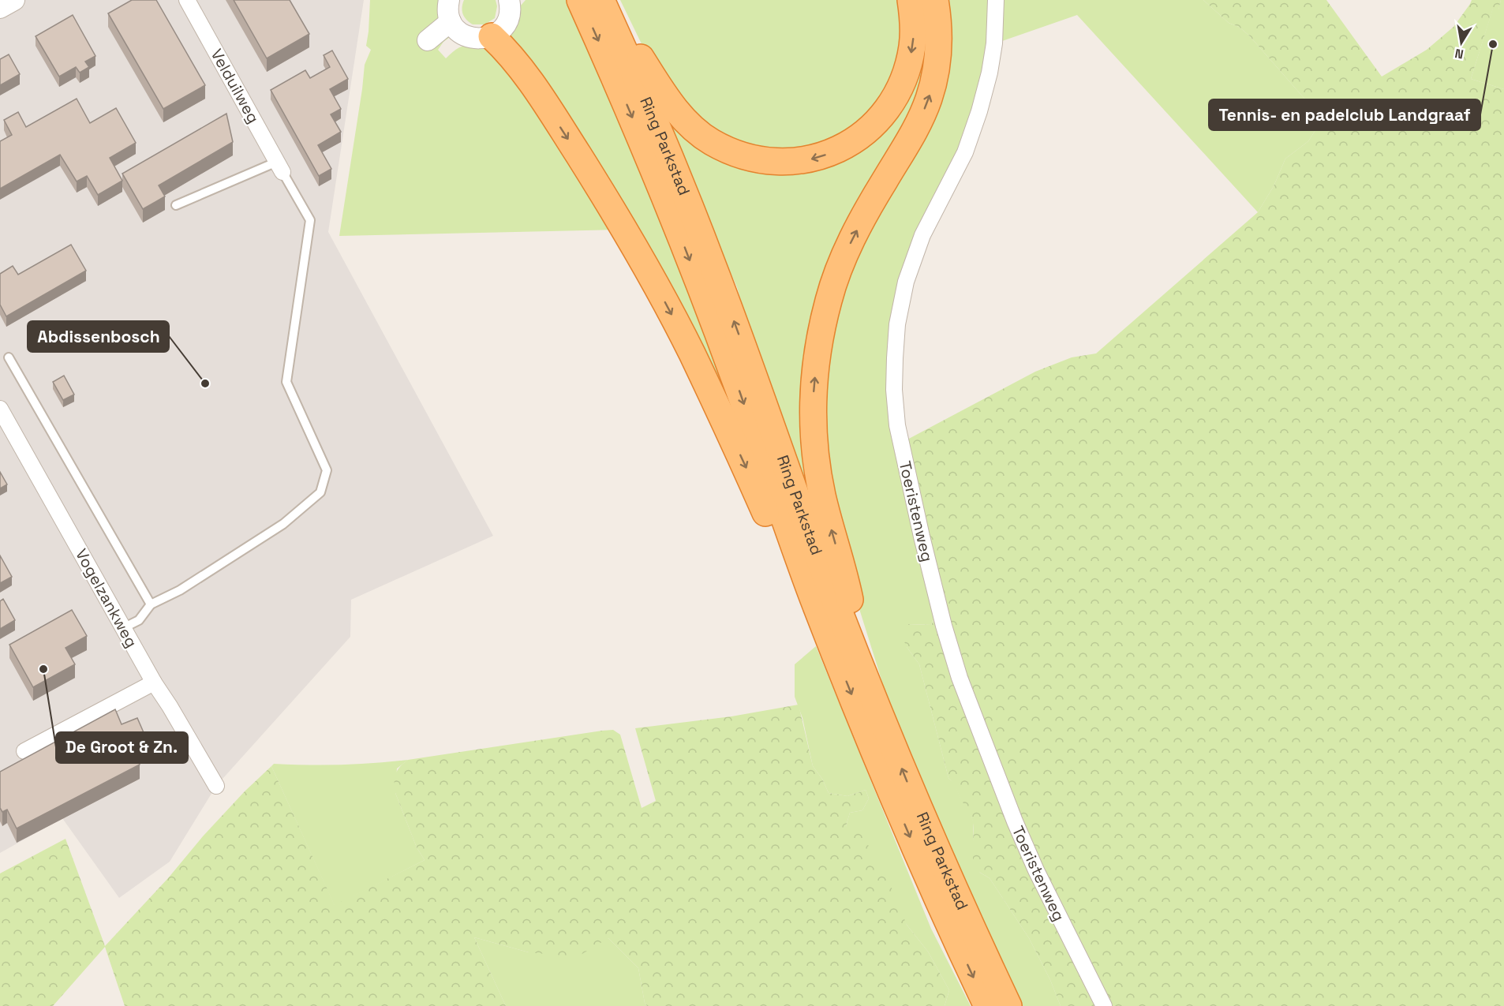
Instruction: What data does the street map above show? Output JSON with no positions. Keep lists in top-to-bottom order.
{
  "streets": {
    "highway": ["Ring Parkstad"],
    "street": ["Velduilweg", "Toeristenweg", "Vogelzankweg"]
  },
  "places": ["Tennis- en padelclub Landgraaf", "Abdissenbosch", "De Groot & Zn."],
  "north": "bottom"
}
